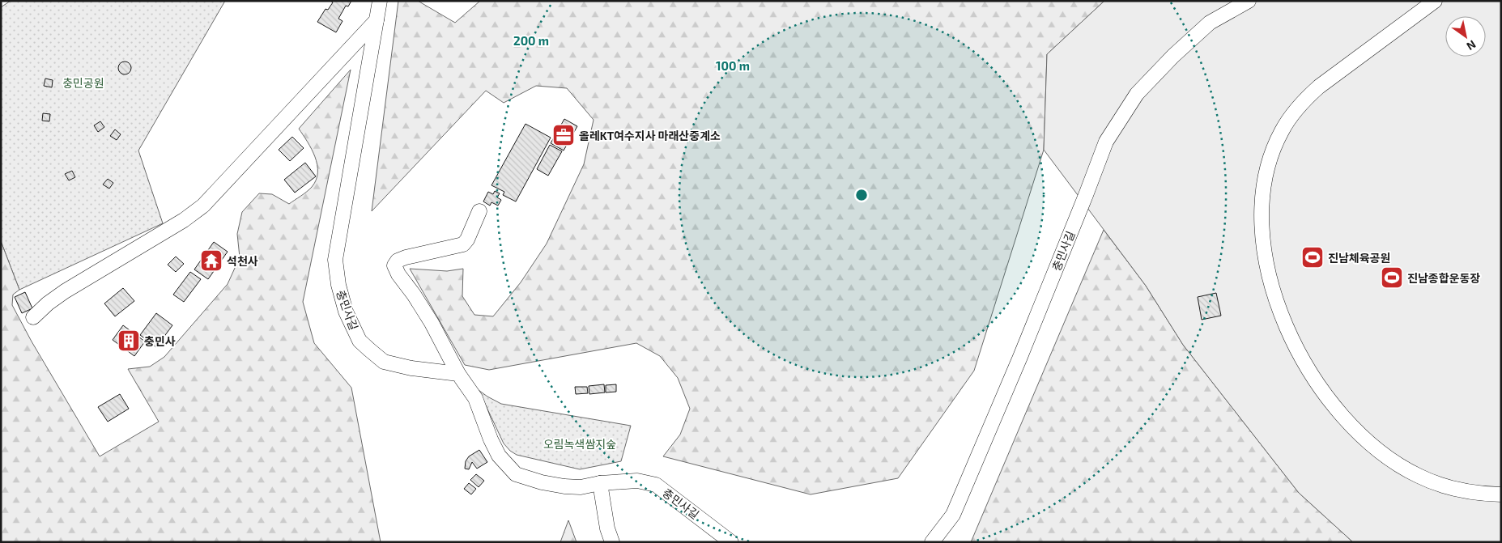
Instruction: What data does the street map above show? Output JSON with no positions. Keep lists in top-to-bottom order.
{
  "streets": {
    "street": ["충민사길"]
  },
  "parks": ["충민공원", "오림녹색쌈지숲"],
  "places": {
    "office": ["올레KT여수지사 마래산중계소"],
    "sports": ["진남체육공원", "진남종합운동장"],
    "temple": ["석천사"],
    "building": ["충민사"]
  },
  "north": "bottom right",
  "rings": ["200 m", "100 m"]
}
